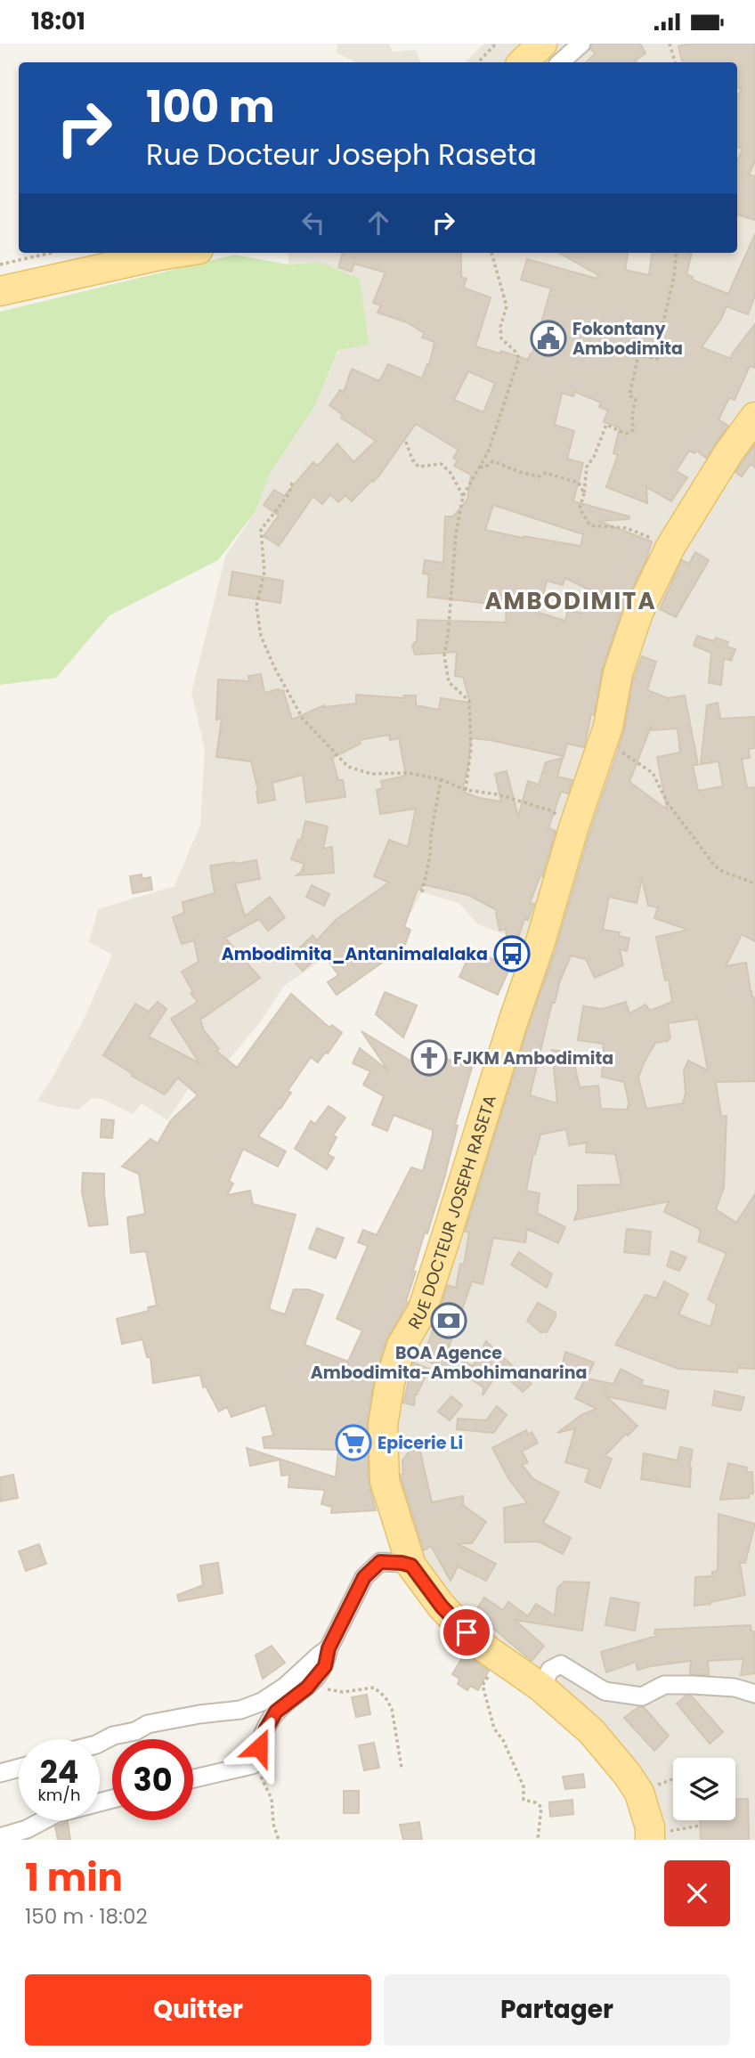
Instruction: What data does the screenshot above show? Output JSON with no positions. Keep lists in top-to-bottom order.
{
  "streets": {
    "main road": ["RUE DOCTEUR JOSEPH RASETA"]
  },
  "districts": ["AMBODIMITA"],
  "places": {
    "public building": ["Fokontany Ambodimita"],
    "bus stop": ["Ambodimita_Antanimalalaka"],
    "church": ["FJKM Ambodimita"],
    "bank": ["BOA Agence Ambodimita-Ambohimanarina"],
    "supermarket": ["Epicerie Li"]
  },
  "page": {
    "status": "18:01",
    "turn": ["100 m", "Rue Docteur Joseph Raseta"],
    "speed": "24 km/h",
    "limit": "30",
    "heading": ["1 min", "150 m · 18:02"],
    "buttons": ["Quitter", "Partager"]
  }
}
